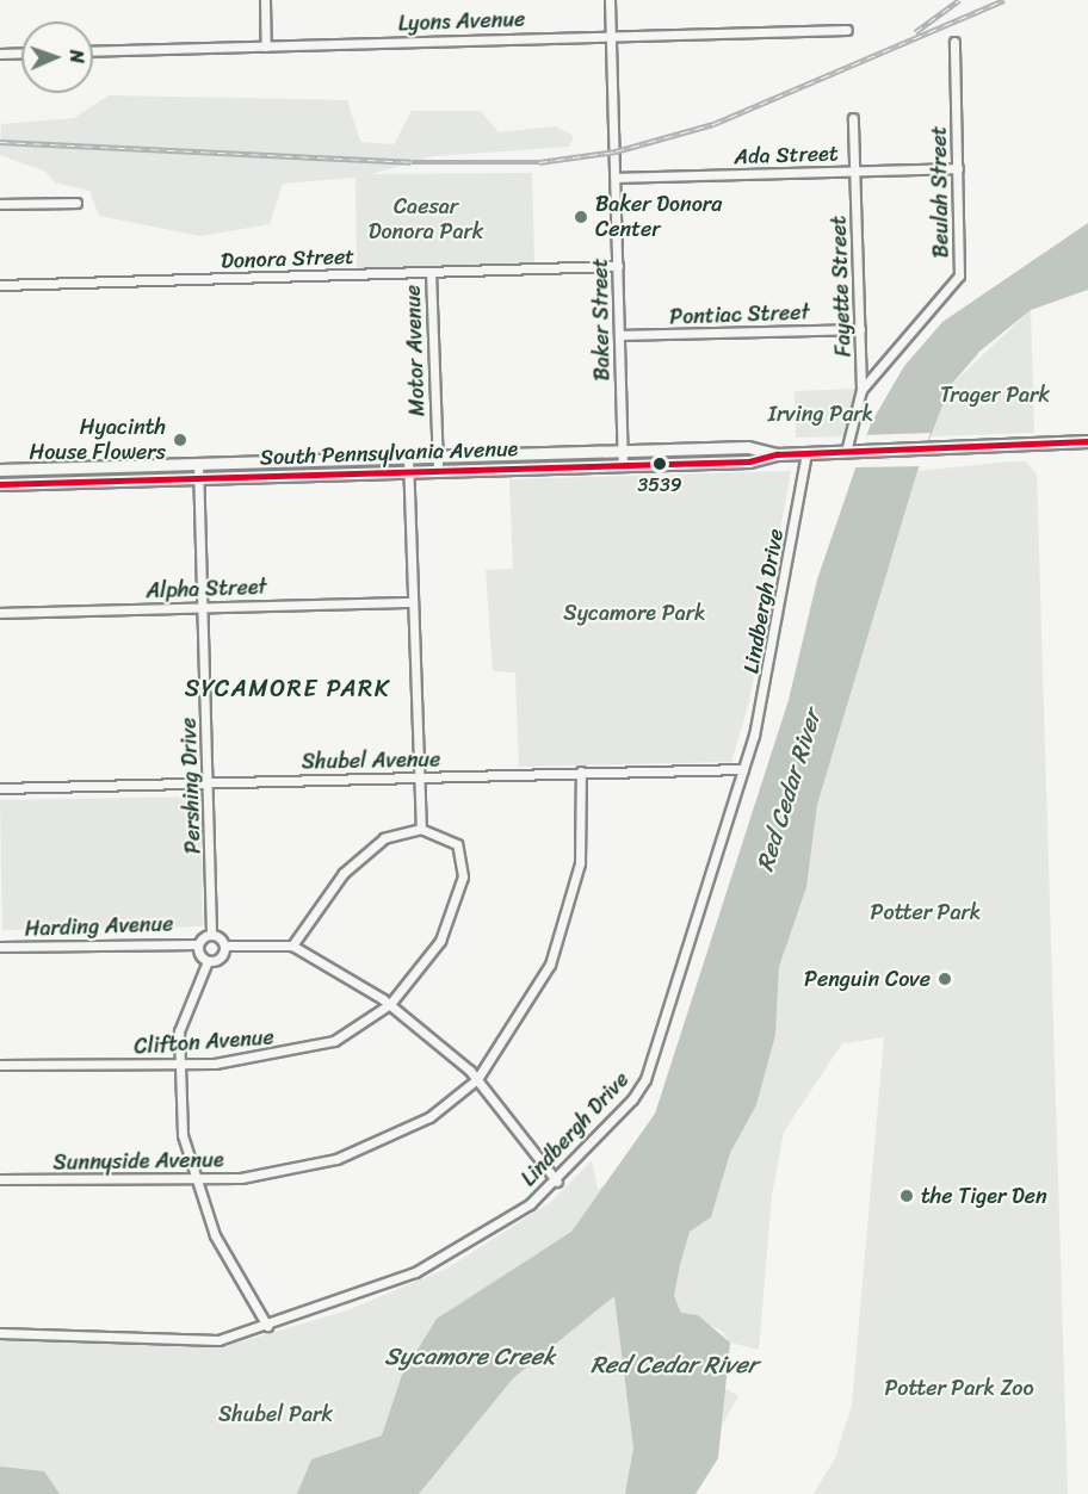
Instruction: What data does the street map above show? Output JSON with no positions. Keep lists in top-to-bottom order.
{
  "streets": {
    "main road": ["South Pennsylvania Avenue"],
    "street": [
      "Lyons Avenue",
      "Ada Street",
      "Beulah Street",
      "Donora Street",
      "Fayette Street",
      "Pontiac Street",
      "Baker Street",
      "Motor Avenue",
      "Alpha Street",
      "Lindbergh Drive",
      "Shubel Avenue",
      "Pershing Drive",
      "Harding Avenue",
      "Clifton Avenue",
      "Sunnyside Avenue"
    ]
  },
  "crossings": [
    ["Lyons Avenue", "Baker Street"],
    ["Ada Street", "Beulah Street"],
    ["Ada Street", "Fayette Street"],
    ["Ada Street", "Baker Street"],
    ["Beulah Street", "Fayette Street"],
    ["Donora Street", "Baker Street"],
    ["Donora Street", "Motor Avenue"],
    ["Fayette Street", "Pontiac Street"],
    ["Fayette Street", "South Pennsylvania Avenue"],
    ["Pontiac Street", "Baker Street"],
    ["Baker Street", "South Pennsylvania Avenue"],
    ["Motor Avenue", "South Pennsylvania Avenue"],
    ["South Pennsylvania Avenue", "Lindbergh Drive"],
    ["South Pennsylvania Avenue", "Pershing Drive"],
    ["Alpha Street", "Pershing Drive"],
    ["Lindbergh Drive", "Shubel Avenue"],
    ["Shubel Avenue", "Pershing Drive"],
    ["Shubel Avenue", "Sunnyside Avenue"]
  ],
  "districts": ["SYCAMORE PARK"],
  "water": ["Red Cedar River", "Sycamore Creek"],
  "parks": [
    "Caesar Donora Park",
    "Trager Park",
    "Irving Park",
    "Sycamore Park",
    "Potter Park",
    "Potter Park Zoo",
    "Shubel Park"
  ],
  "places": [
    "Baker Donora Center",
    "Hyacinth House Flowers",
    "3539",
    "Penguin Cove",
    "the Tiger Den"
  ],
  "north": "right"
}
